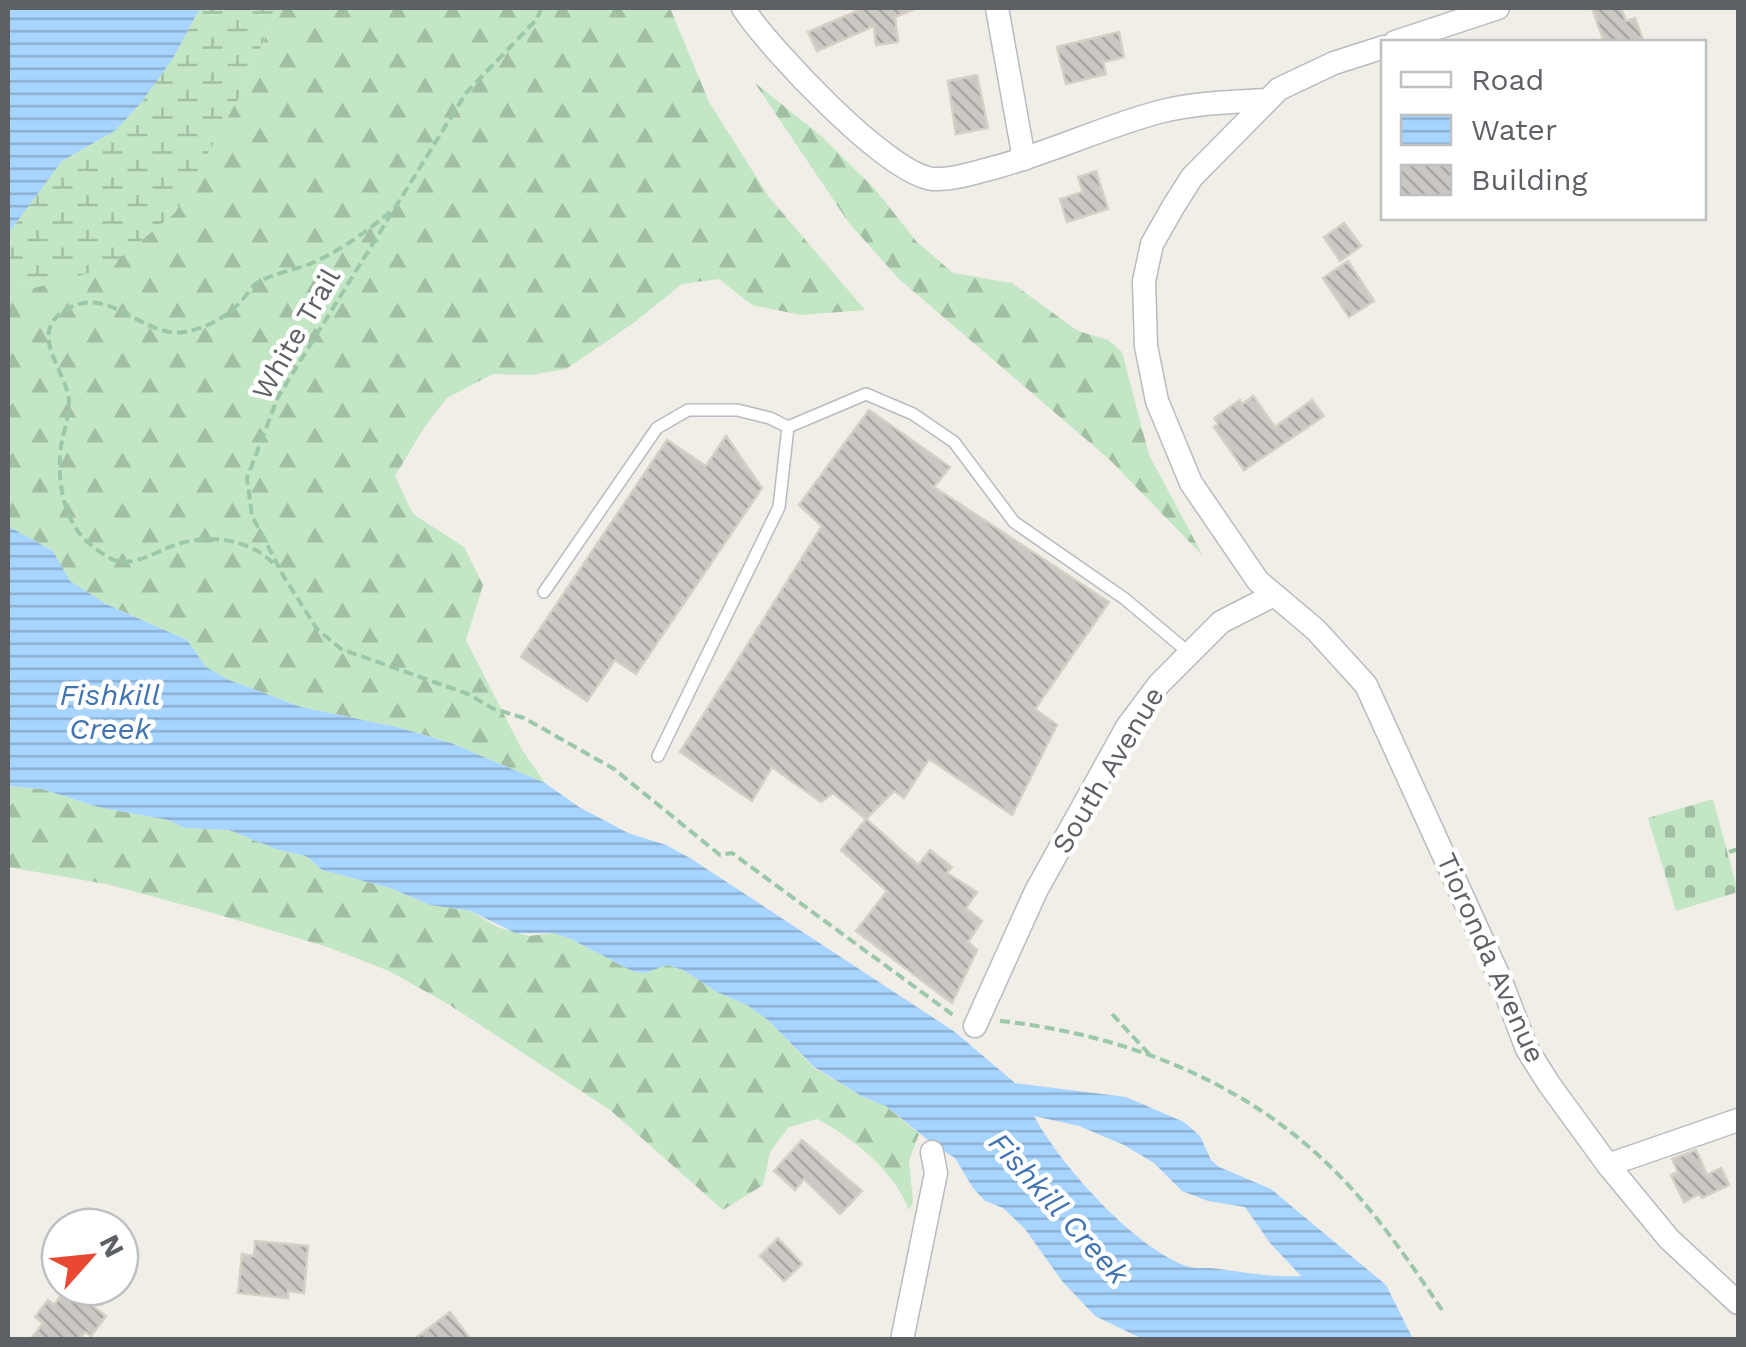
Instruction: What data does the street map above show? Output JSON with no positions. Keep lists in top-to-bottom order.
{
  "streets": {
    "street": ["South Avenue", "Tioronda Avenue"],
    "path": ["White Trail"]
  },
  "crossings": [
    ["White Trail", "South Avenue"],
    ["South Avenue", "Tioronda Avenue"]
  ],
  "water": ["Fishkill Creek"],
  "legend": ["Road", "Water", "Building"],
  "north": "top right"
}
